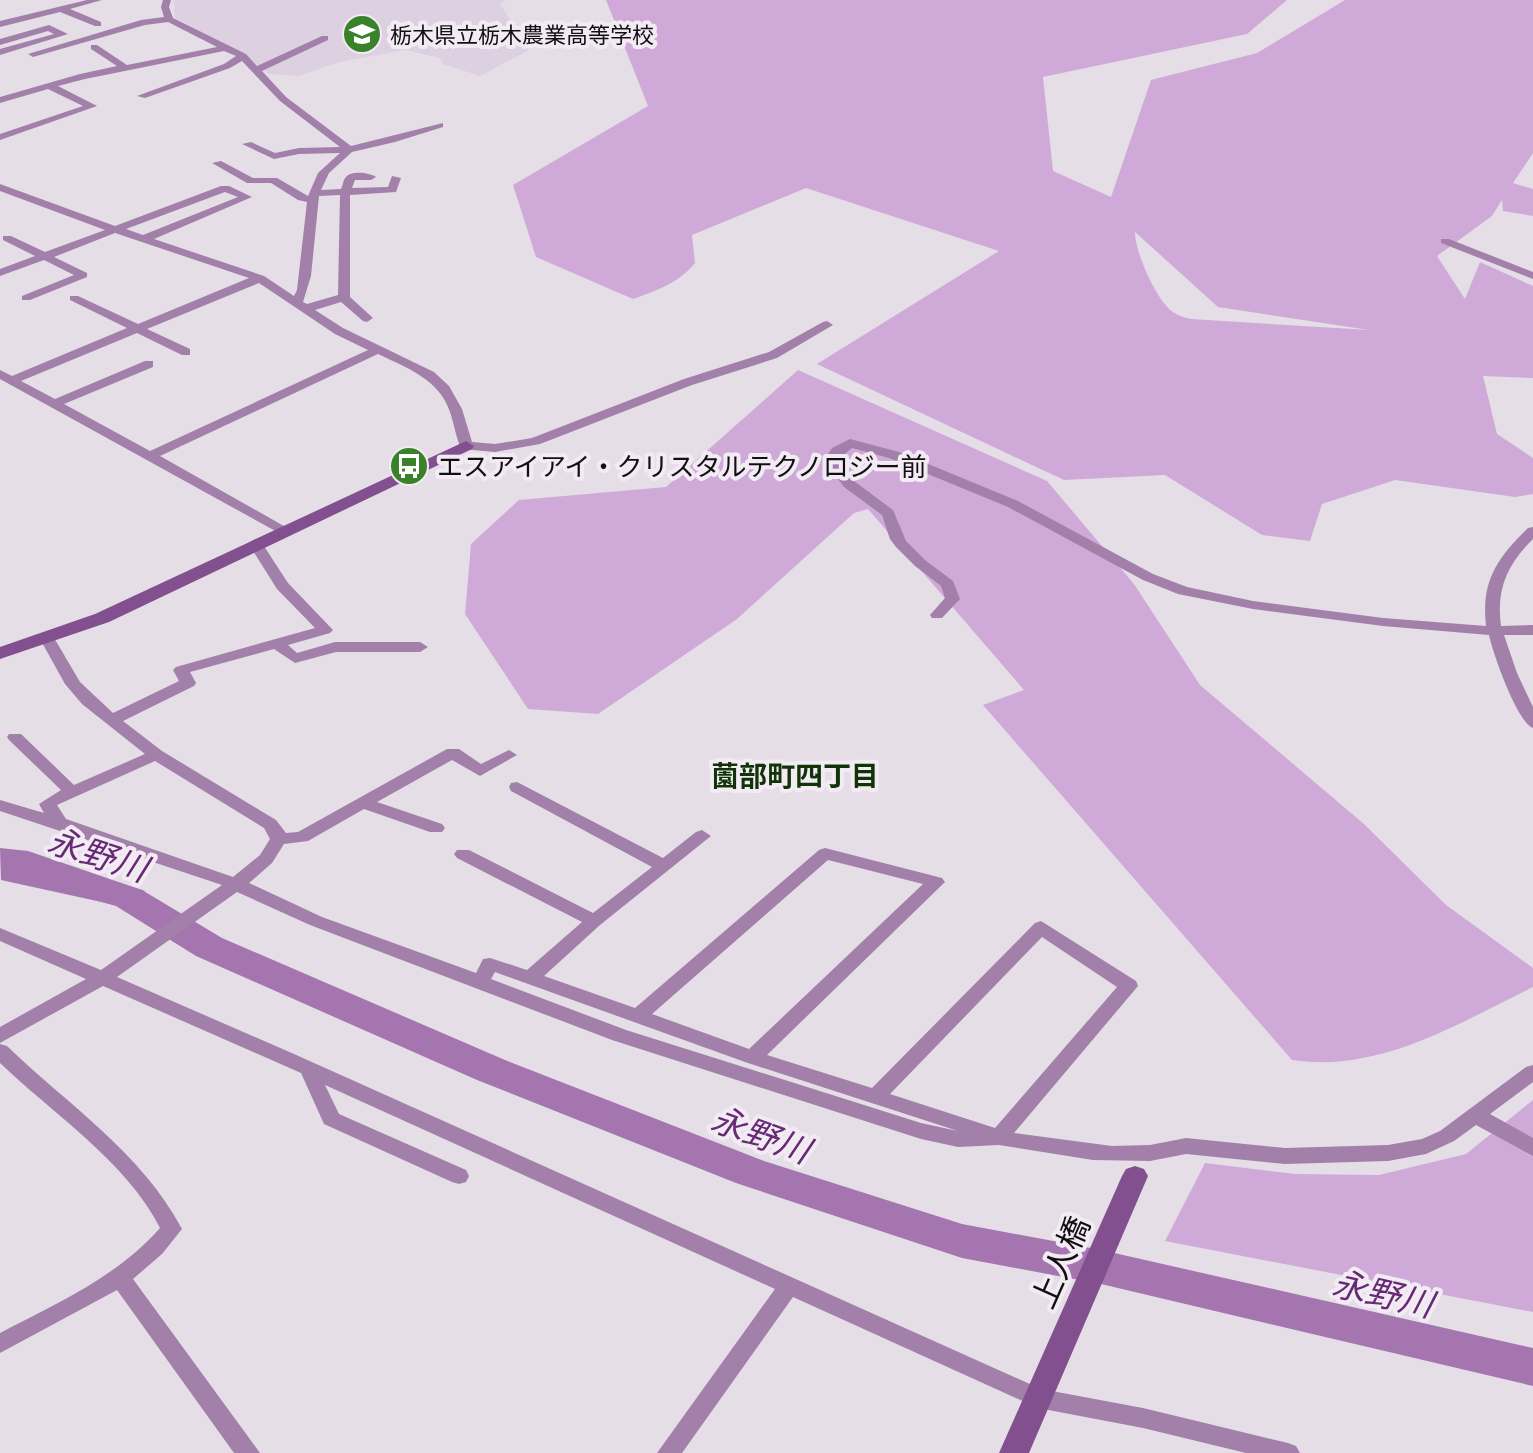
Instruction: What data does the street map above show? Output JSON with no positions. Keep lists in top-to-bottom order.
{
  "streets": {
    "street": ["上人橋"]
  },
  "districts": ["薗部町四丁目"],
  "water": ["永野川"],
  "places": {
    "school or university": ["栃木県立栃木農業高等学校"],
    "bus stop": ["エスアイアイ・クリスタルテクノロジー前"]
  }
}
